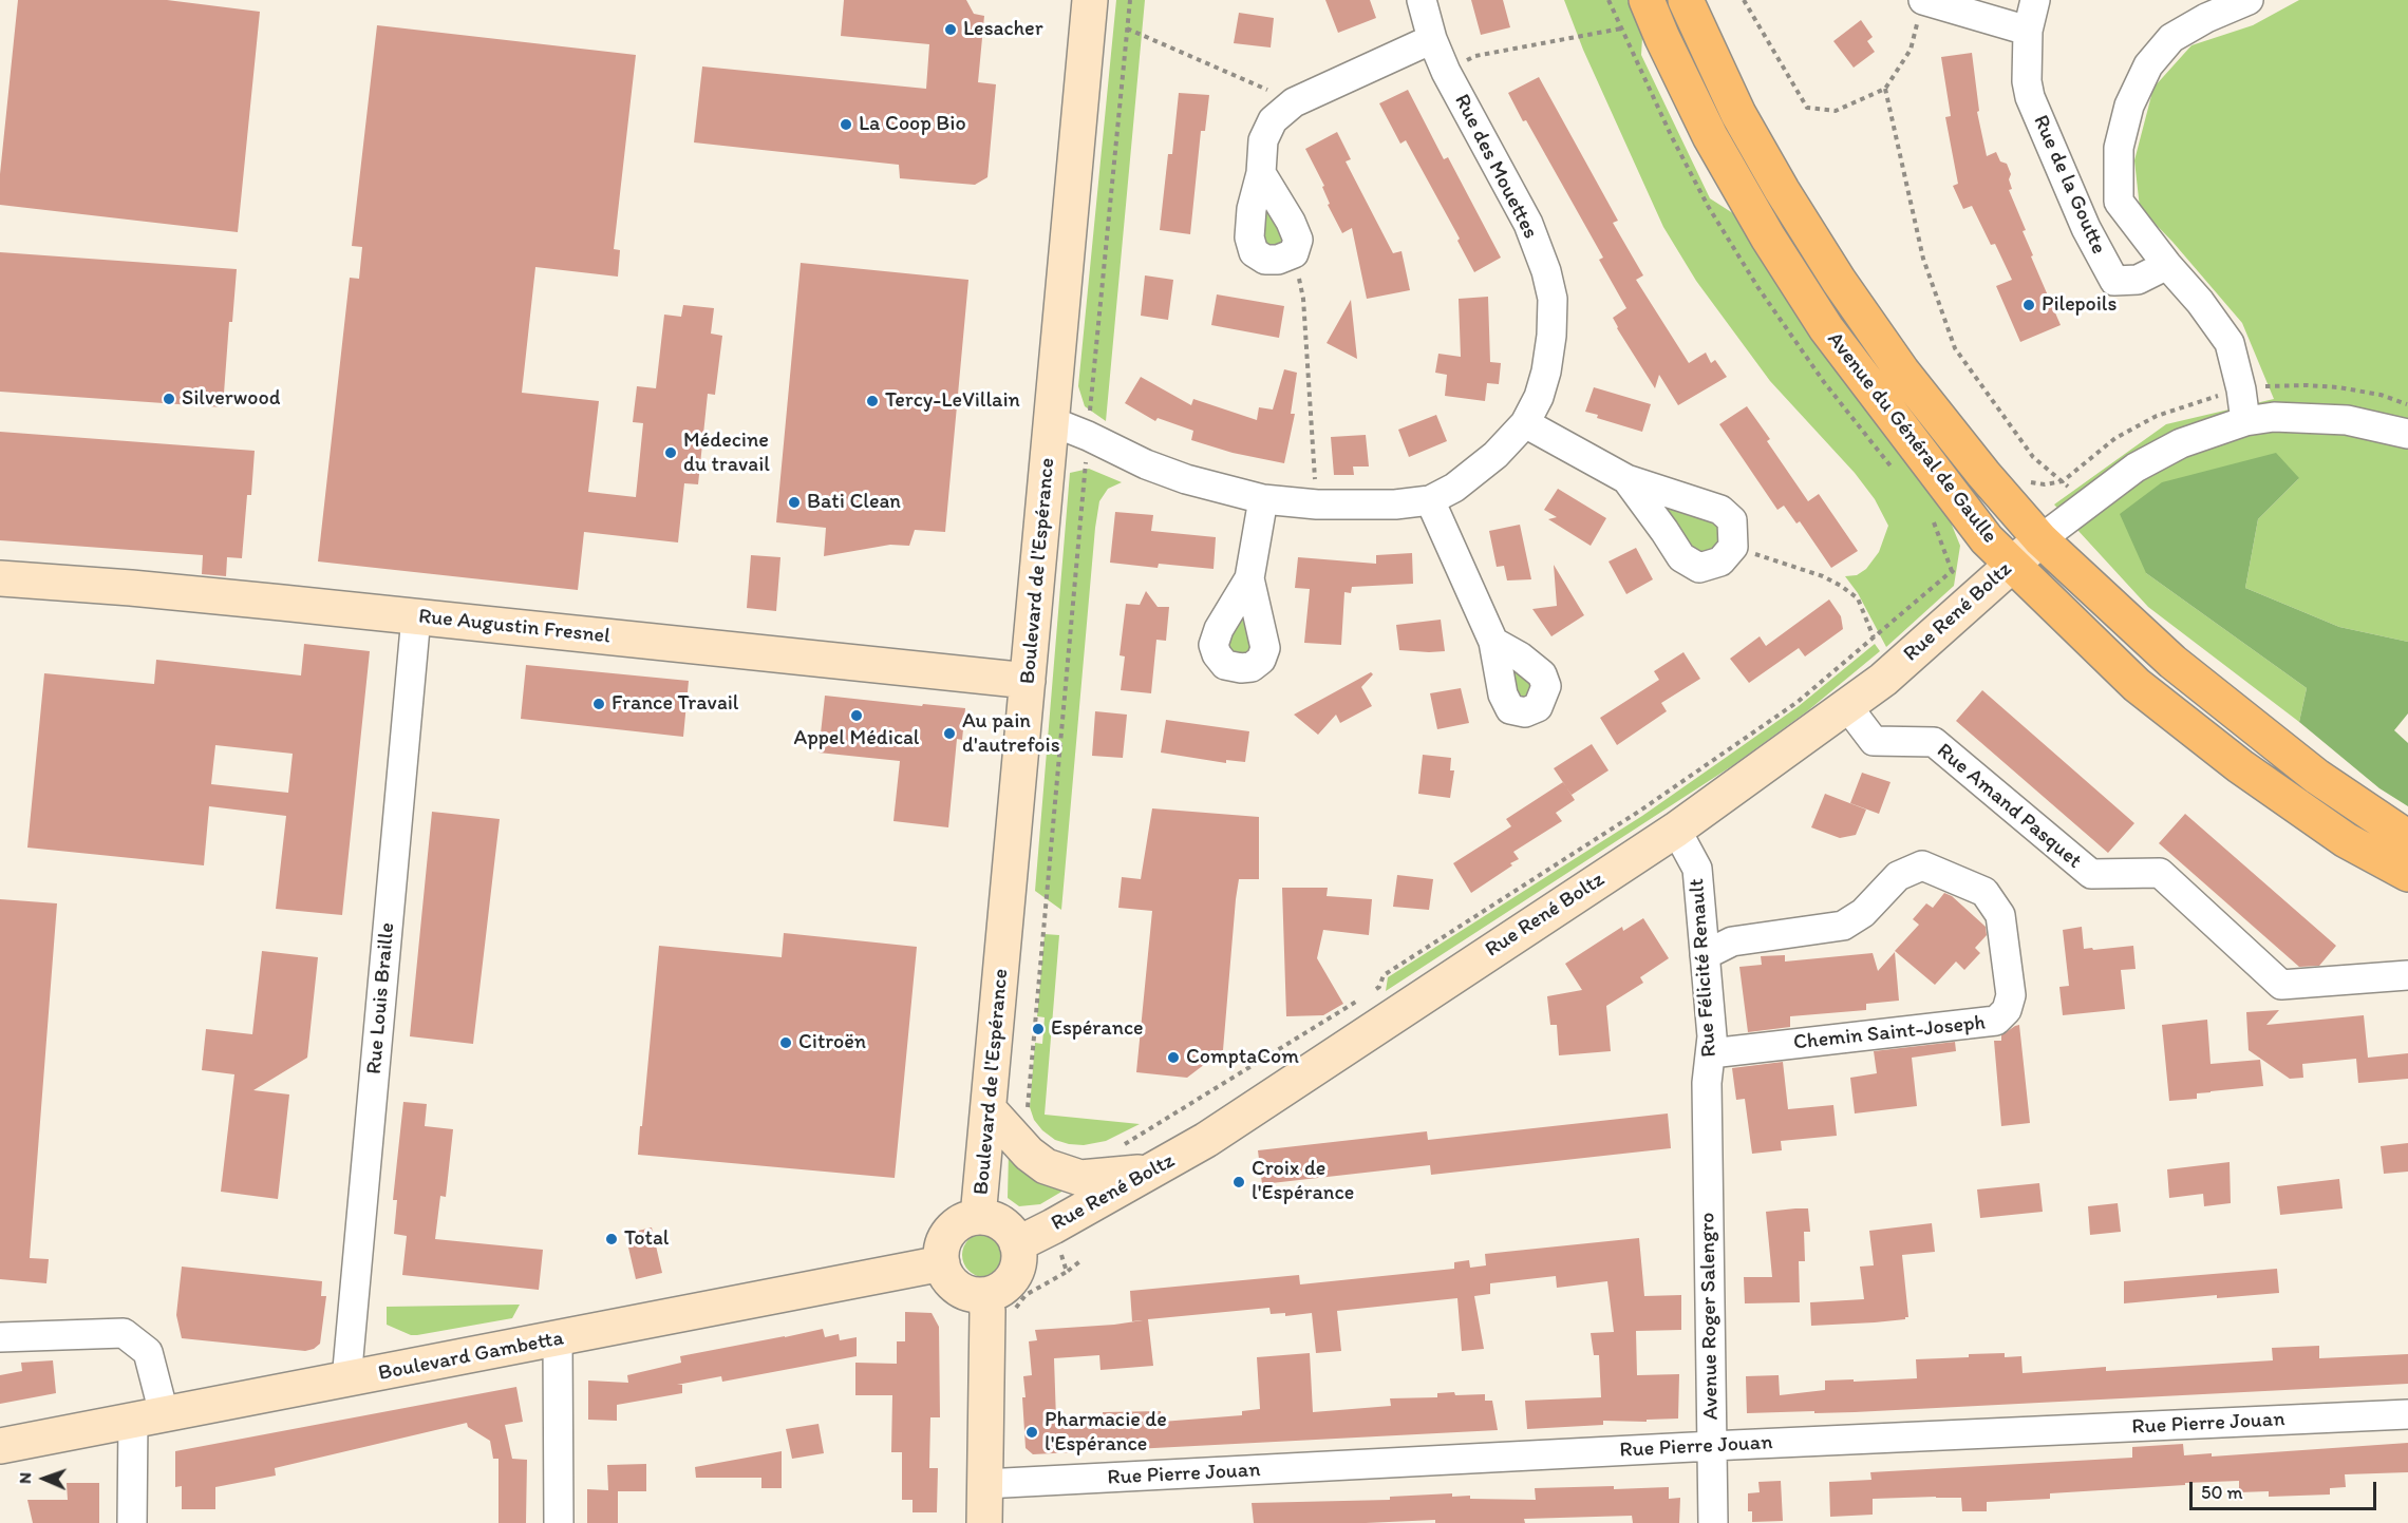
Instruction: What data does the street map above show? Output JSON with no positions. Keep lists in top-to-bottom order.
{
  "streets": {
    "main road": [
      "Avenue du Général de Gaulle",
      "Boulevard de l'Espérance",
      "Rue René Boltz",
      "Rue Augustin Fresnel",
      "Boulevard Gambetta"
    ],
    "street": [
      "Rue des Mouettes",
      "Rue de la Goutte",
      "Rue Amand Pasquet",
      "Rue Félicité Renault",
      "Rue Louis Braille",
      "Chemin Saint-Joseph",
      "Avenue Roger Salengro",
      "Rue Pierre Jouan"
    ]
  },
  "crossings": [
    ["Rue des Mouettes", "Boulevard de l'Espérance"],
    ["Avenue du Général de Gaulle", "Rue René Boltz"],
    ["Boulevard de l'Espérance", "Rue René Boltz"],
    ["Boulevard de l'Espérance", "Rue Augustin Fresnel"],
    ["Boulevard de l'Espérance", "Boulevard Gambetta"],
    ["Rue René Boltz", "Rue Amand Pasquet"],
    ["Rue René Boltz", "Rue Félicité Renault"],
    ["Rue René Boltz", "Boulevard Gambetta"],
    ["Rue Augustin Fresnel", "Rue Louis Braille"],
    ["Rue Félicité Renault", "Chemin Saint-Joseph"],
    ["Rue Félicité Renault", "Avenue Roger Salengro"],
    ["Rue Louis Braille", "Boulevard Gambetta"],
    ["Avenue Roger Salengro", "Rue Pierre Jouan"]
  ],
  "places": [
    "Lesacher",
    "La Coop Bio",
    "Pilepoils",
    "Silverwood",
    "Tercy-LeVillain",
    "Médecine du travail",
    "Bati Clean",
    "France Travail",
    "Appel Médical",
    "Au pain d'autrefois",
    "Espérance",
    "Citroën",
    "ComptaCom",
    "Croix de l'Espérance",
    "Total",
    "Pharmacie de l'Espérance"
  ],
  "scale_bar": "50 m",
  "north": "left"
}
